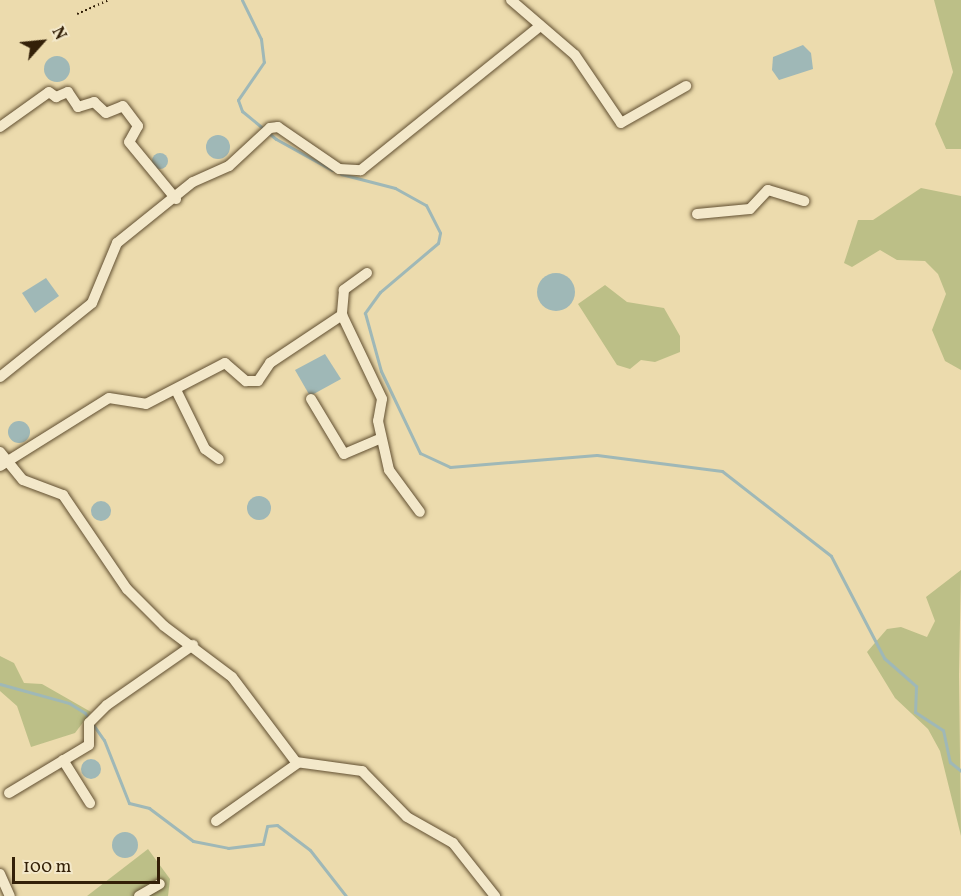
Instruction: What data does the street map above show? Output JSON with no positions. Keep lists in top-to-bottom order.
{
  "scale_bar": "100 m",
  "north": "top right"
}
